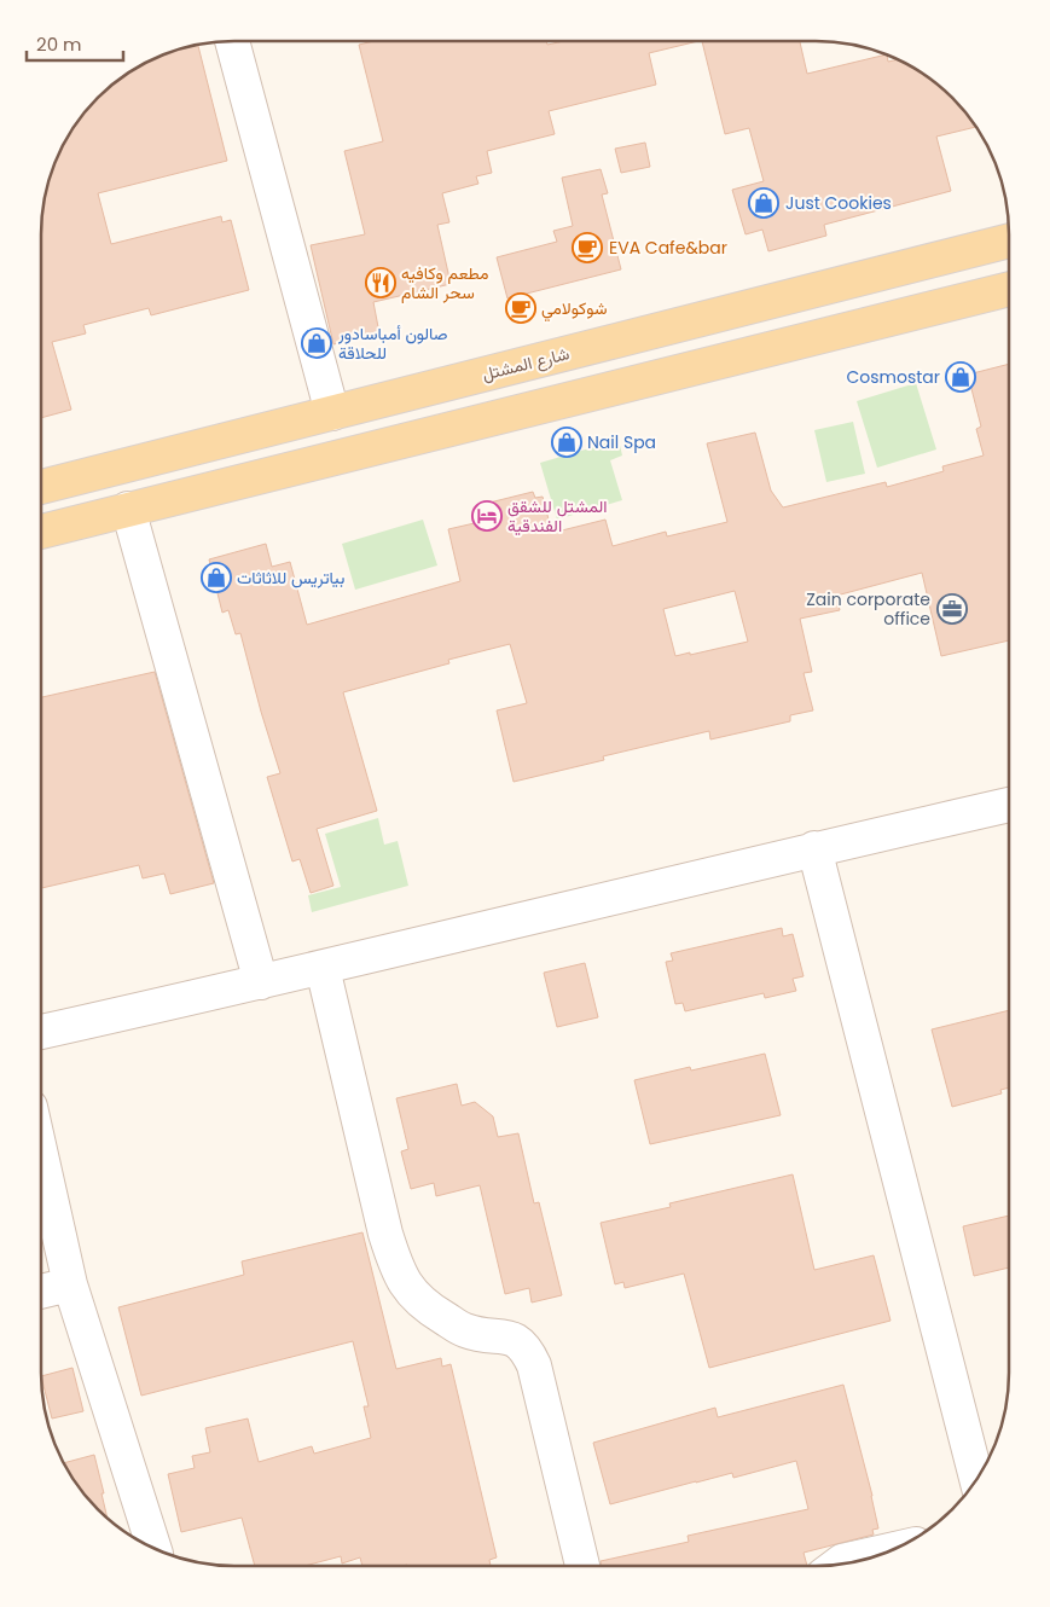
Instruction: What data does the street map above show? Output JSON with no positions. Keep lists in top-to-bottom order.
{
  "streets": {
    "main road": ["شارع المشتل"]
  },
  "places": {
    "shop": [
      "Just Cookies",
      "صالون أمباسادور للحلاقة",
      "Cosmostar",
      "Nail Spa",
      "بياتريس للاثاثات"
    ],
    "cafe": ["EVA Cafe&bar", "شوكولامي"],
    "restaurant": ["مطعم وكافيه سحر الشام"],
    "hotel": ["المشتل للشقق الفندقية"],
    "office": ["Zain corporate office"]
  },
  "scale_bar": "20 m"
}
